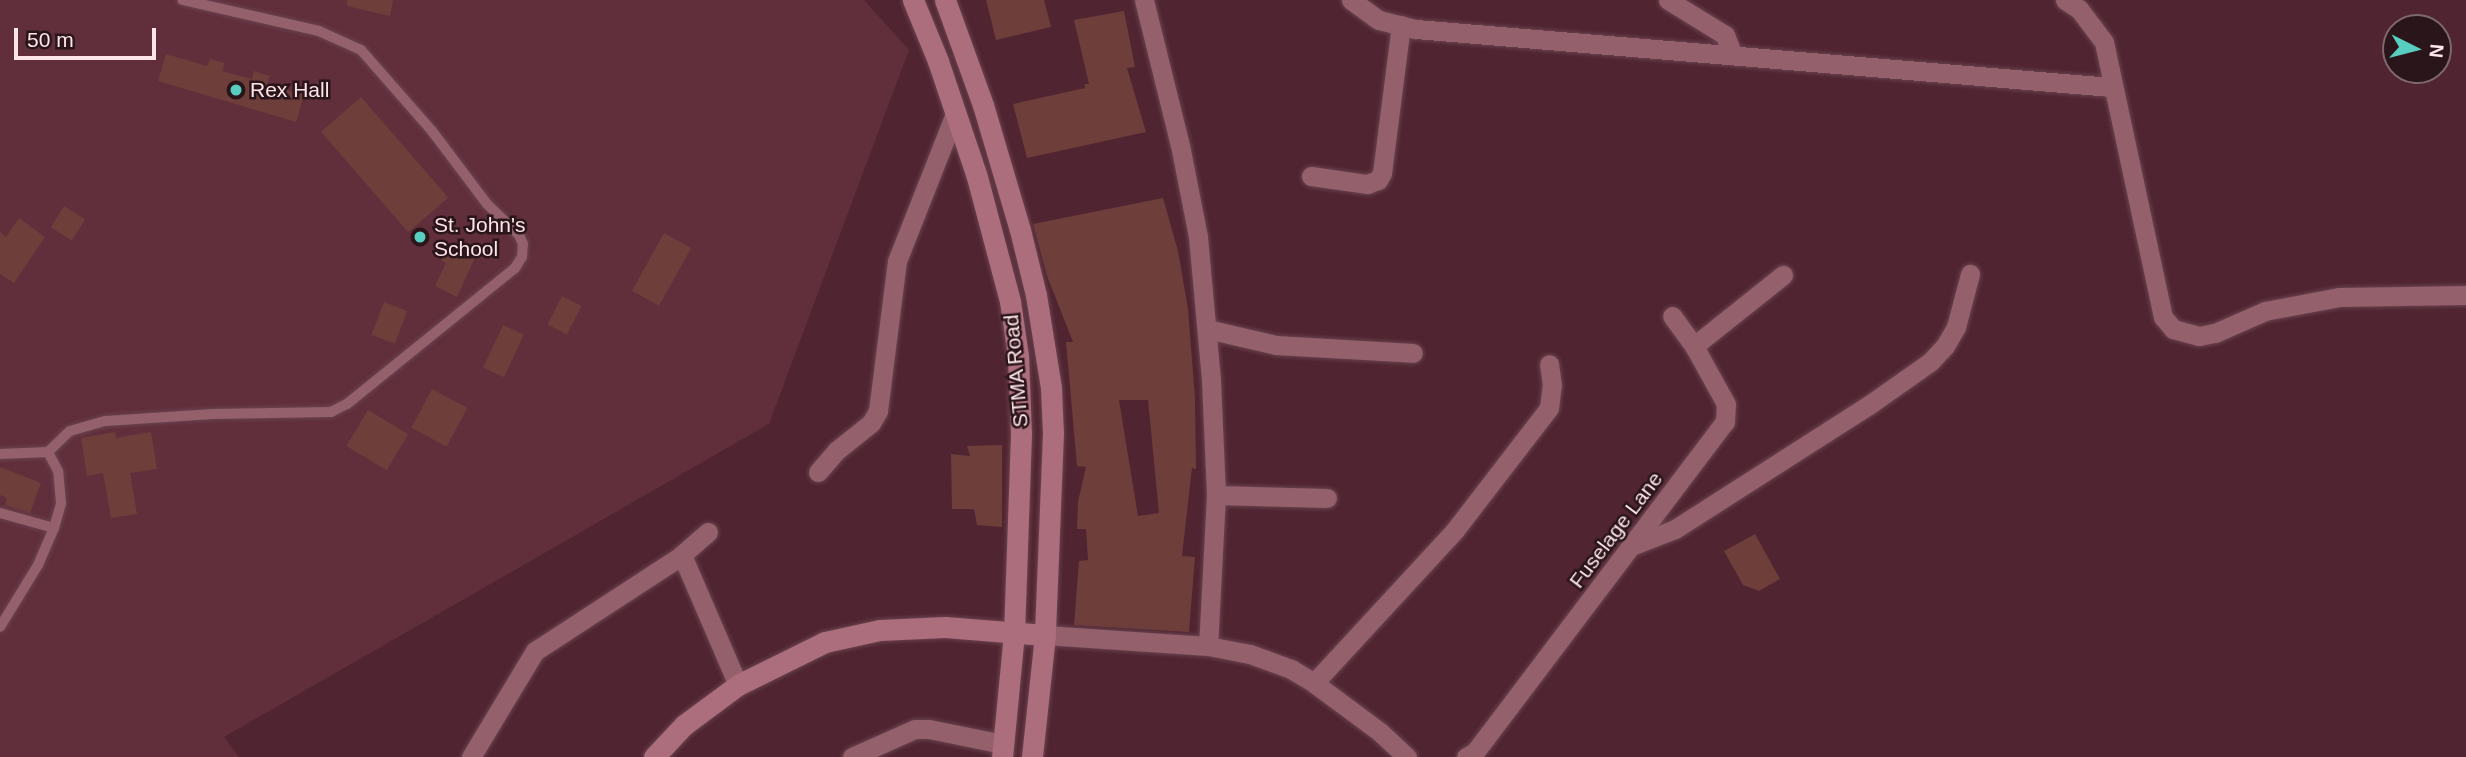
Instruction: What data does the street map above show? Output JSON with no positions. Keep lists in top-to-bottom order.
{
  "streets": {
    "main road": ["STMA Road"],
    "street": ["Fuselage Lane"]
  },
  "places": ["Rex Hall", "St. John's School"],
  "scale_bar": "50 m",
  "north": "right"
}
